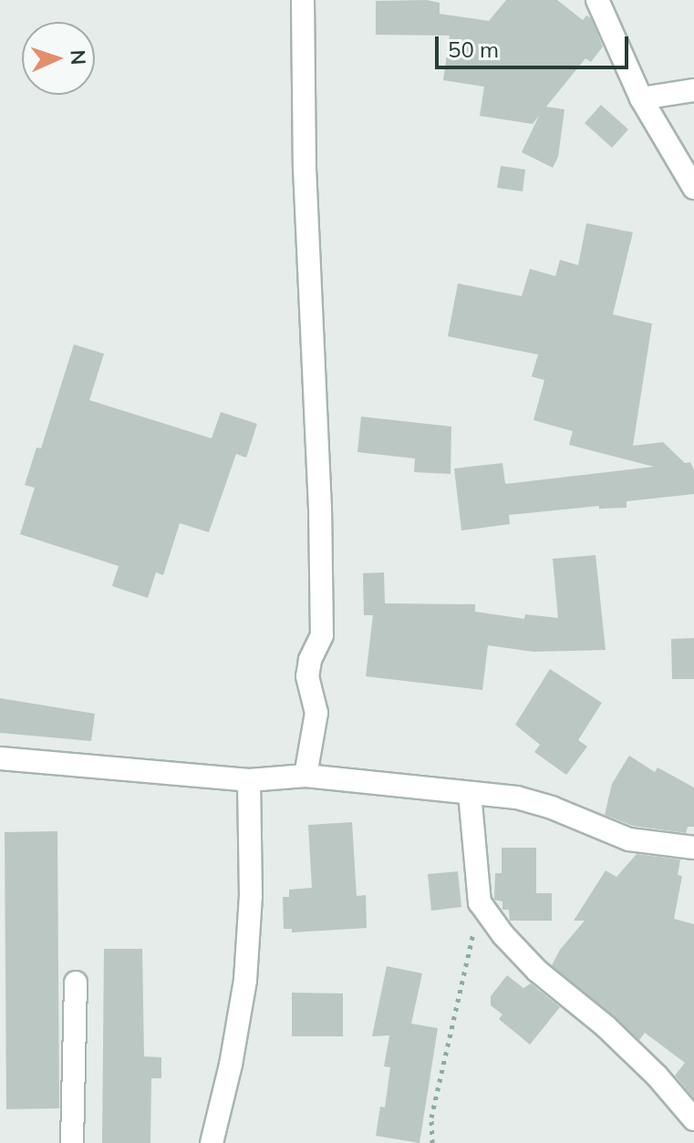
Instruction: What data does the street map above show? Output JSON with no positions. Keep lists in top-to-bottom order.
{
  "scale_bar": "50 m",
  "north": "right"
}
